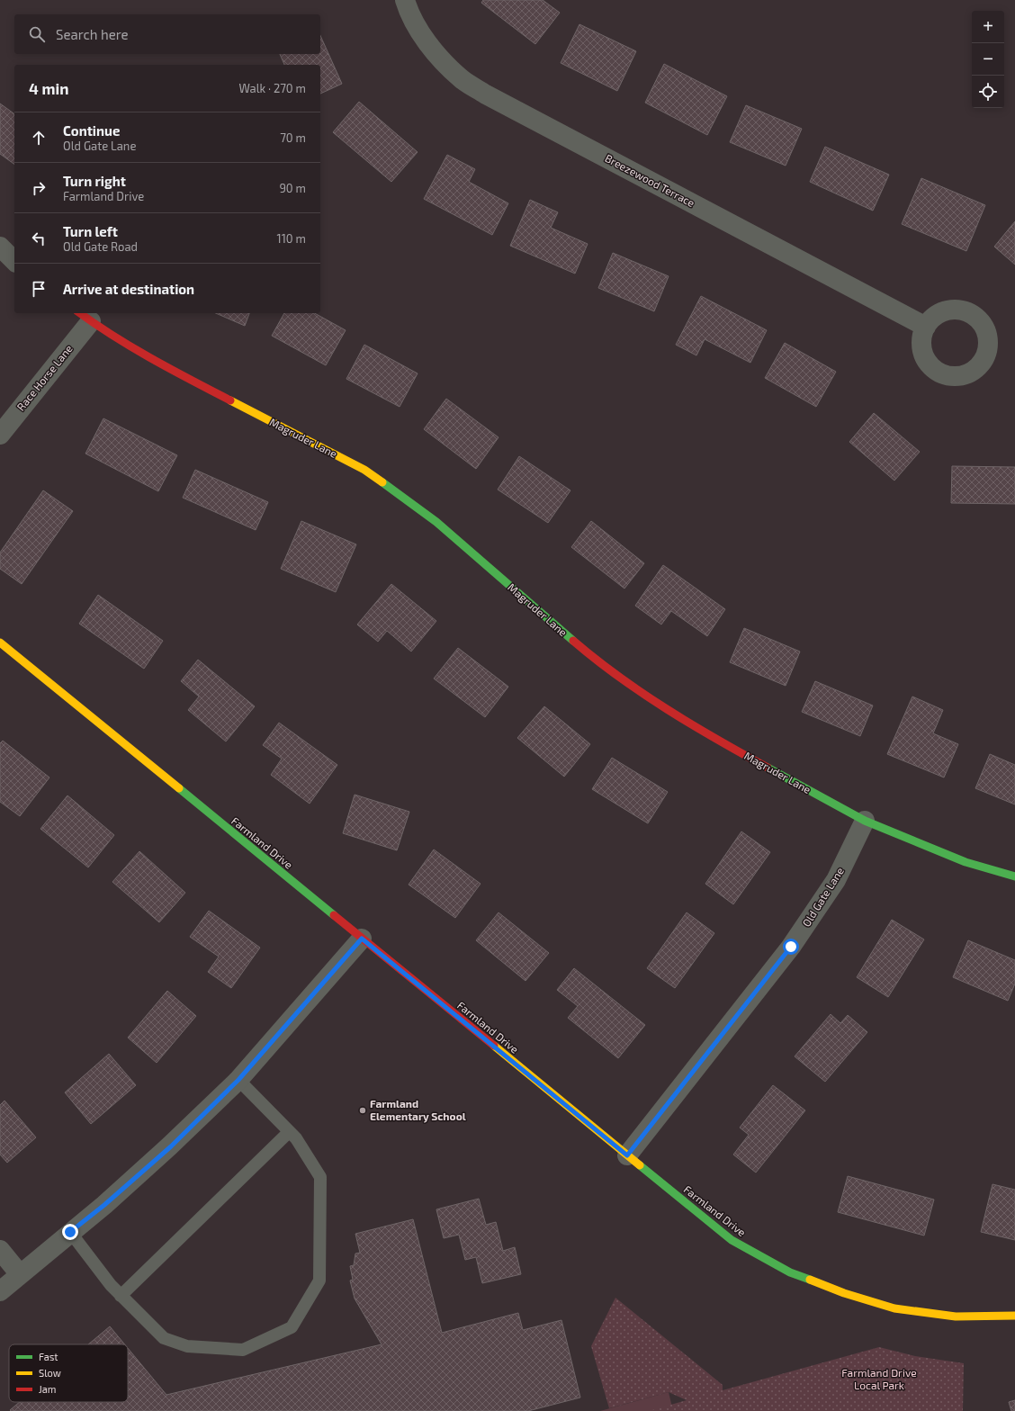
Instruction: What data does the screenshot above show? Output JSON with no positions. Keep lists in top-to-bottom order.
{
  "streets": {
    "street": [
      "Breezewood Terrace",
      "Race Horse Lane",
      "Magruder Lane",
      "Farmland Drive",
      "Old Gate Lane"
    ]
  },
  "crossings": [
    ["Race Horse Lane", "Magruder Lane"],
    ["Magruder Lane", "Old Gate Lane"],
    ["Farmland Drive", "Old Gate Lane"]
  ],
  "parks": ["Farmland Drive Local Park"],
  "places": ["Farmland Elementary School"],
  "legend": ["Fast", "Slow", "Jam"],
  "page": {
    "map_buttons": ["+", "−"],
    "search": "Search here",
    "heading": ["4 min", "Walk · 270 m"],
    "list": [
      ["Continue", "Old Gate Lane", "70 m"],
      ["Turn right", "Farmland Drive", "90 m"],
      ["Turn left", "Old Gate Road", "110 m"],
      "Arrive at destination"
    ]
  }
}
